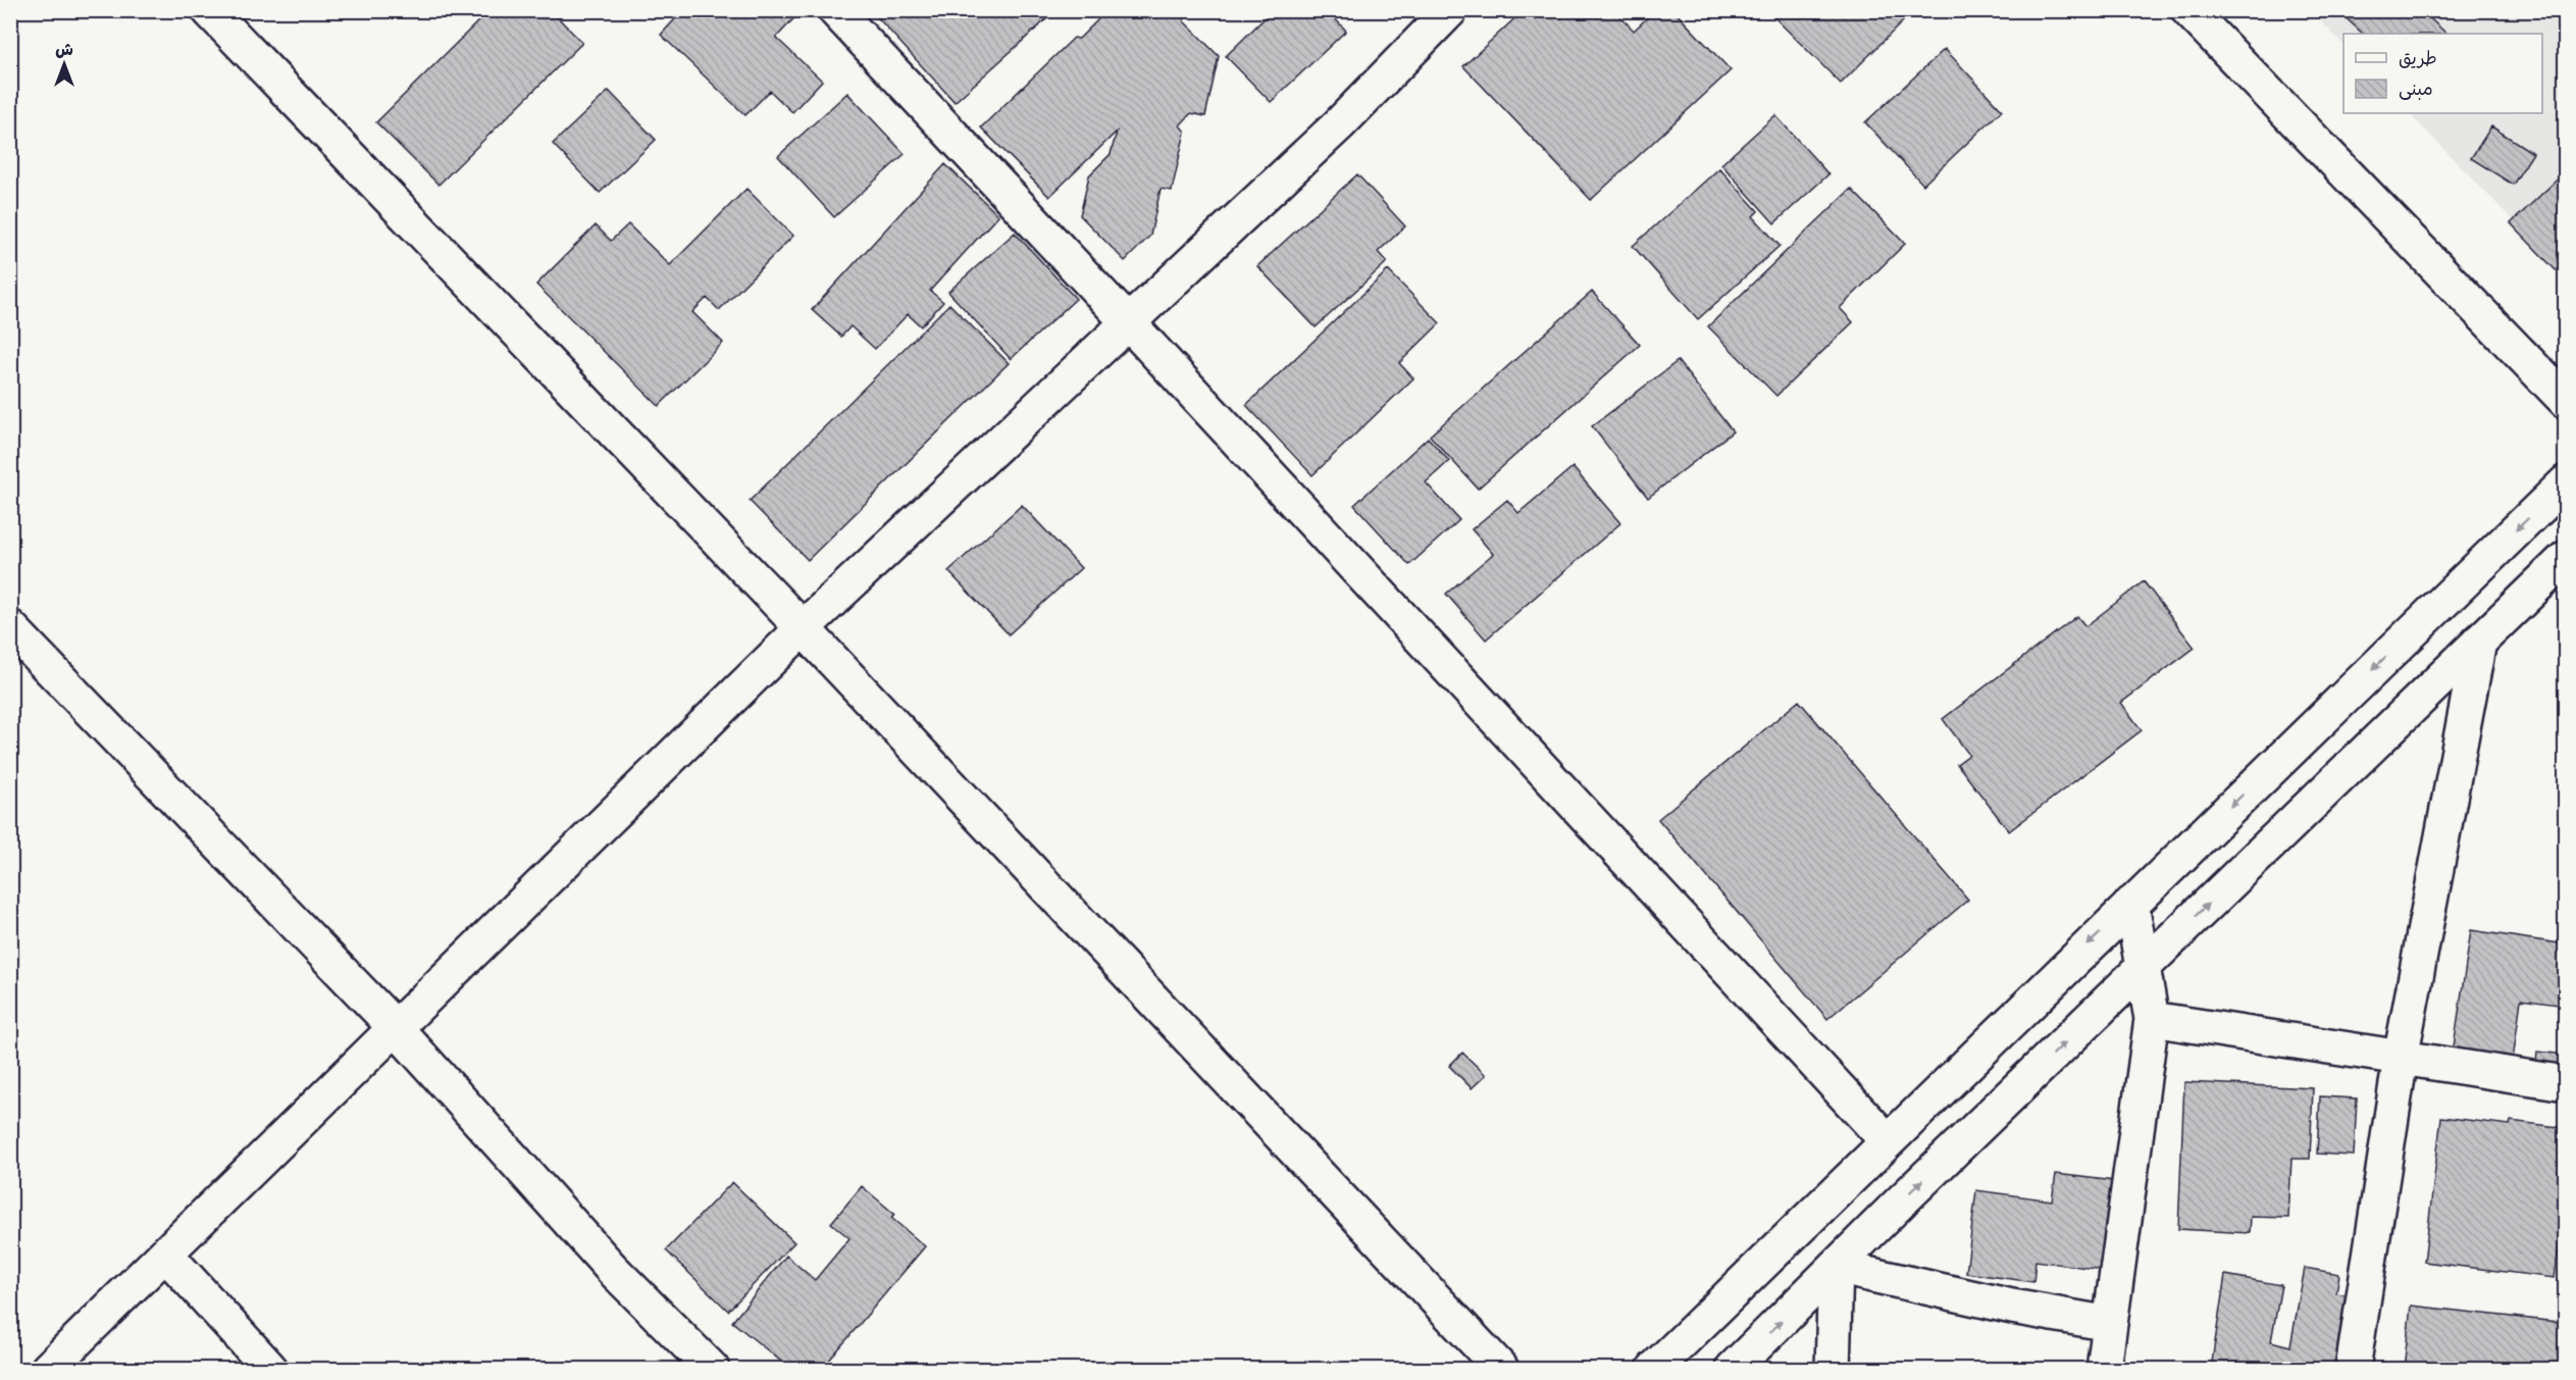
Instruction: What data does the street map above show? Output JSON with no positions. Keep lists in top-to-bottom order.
{
  "legend": ["طريق", "مبنى"],
  "north": "top"
}
